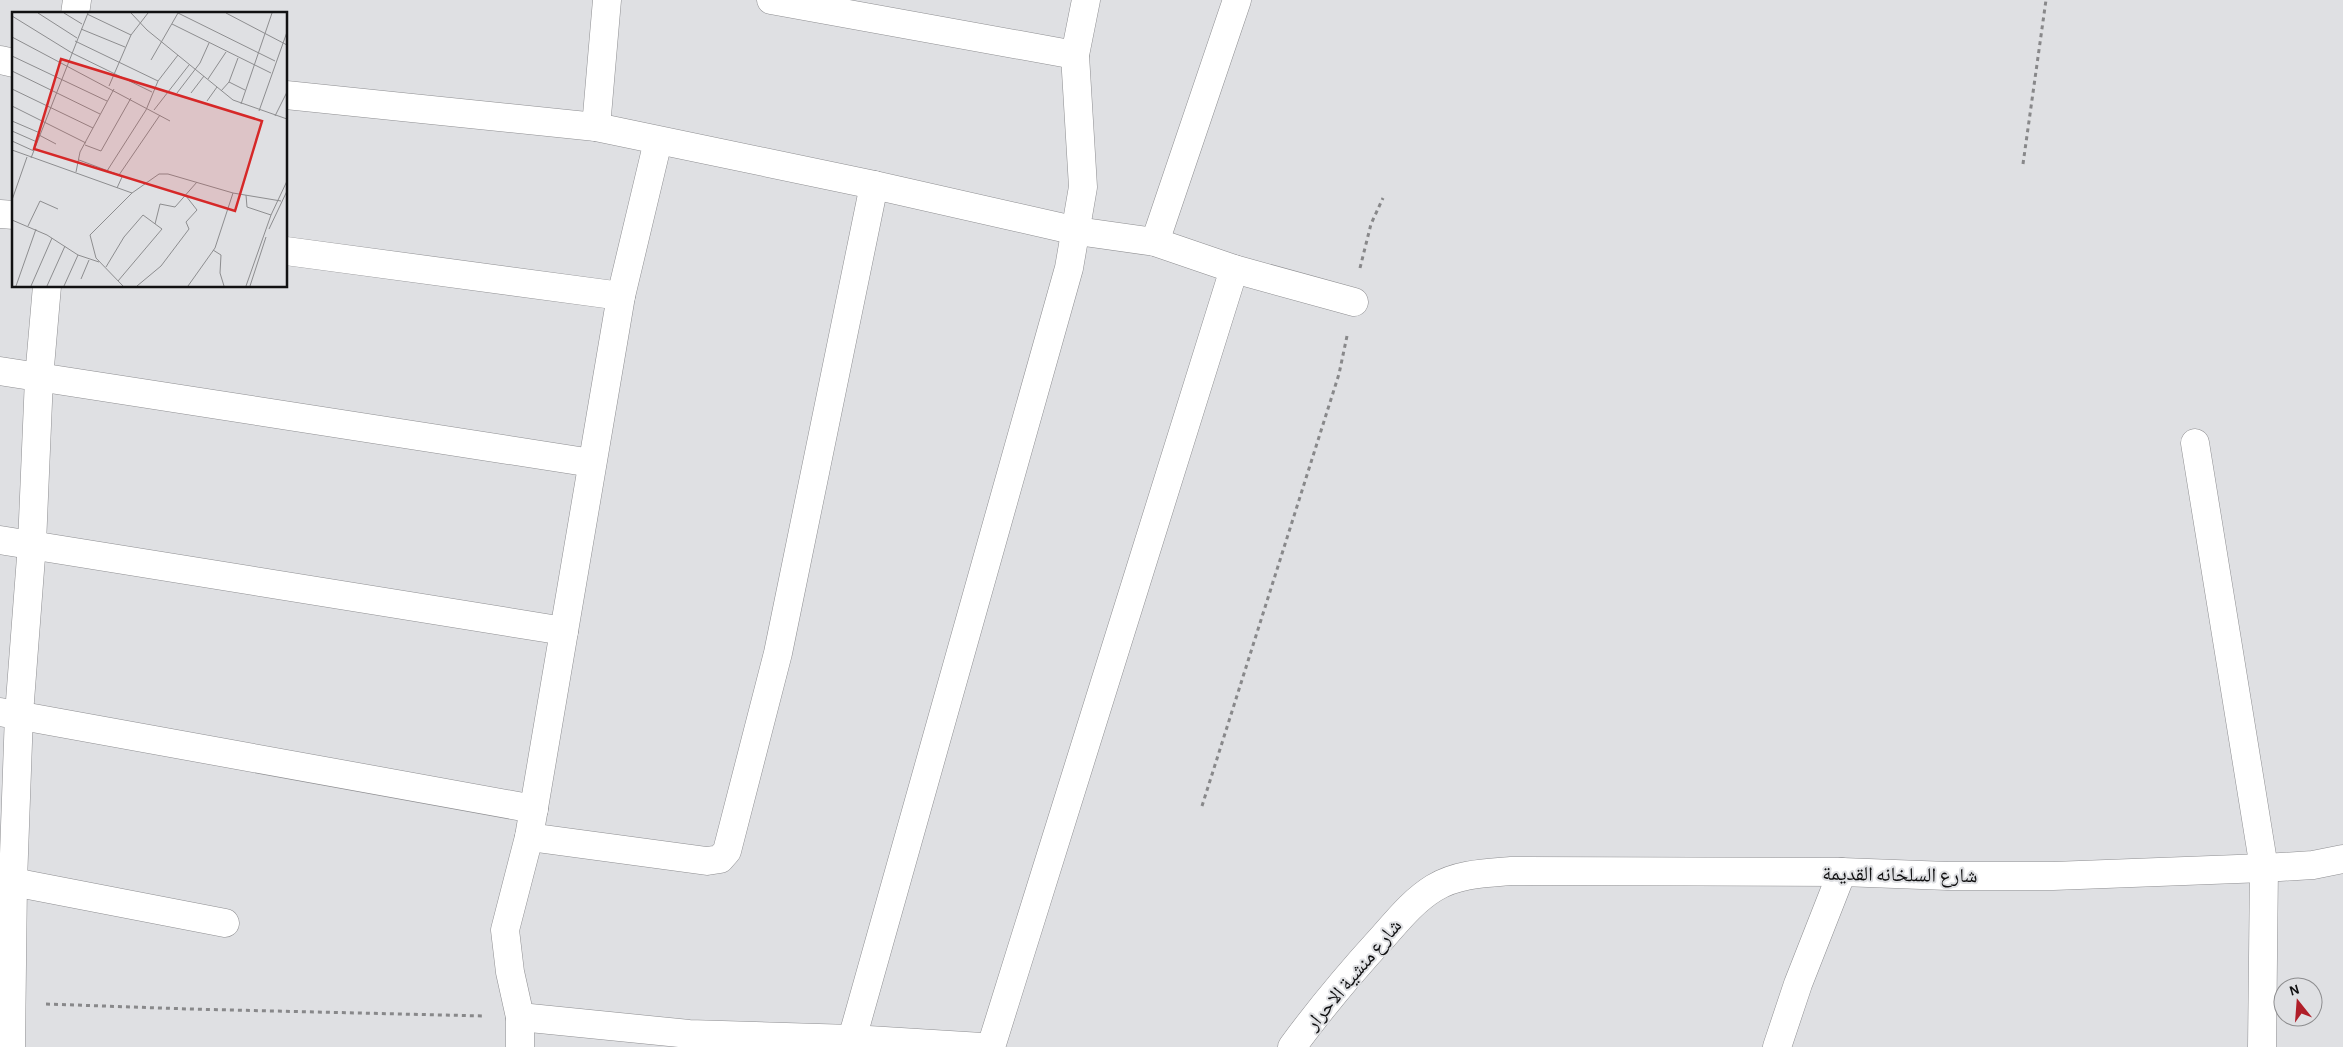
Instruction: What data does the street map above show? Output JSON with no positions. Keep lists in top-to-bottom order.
{
  "streets": {
    "street": ["شارع السلخانه القديمة", "شارع منشية الاحرار"]
  },
  "crossings": [
    ["شارع السلخانه القديمة", "شارع منشية الاحرار"]
  ],
  "north": "top"
}
